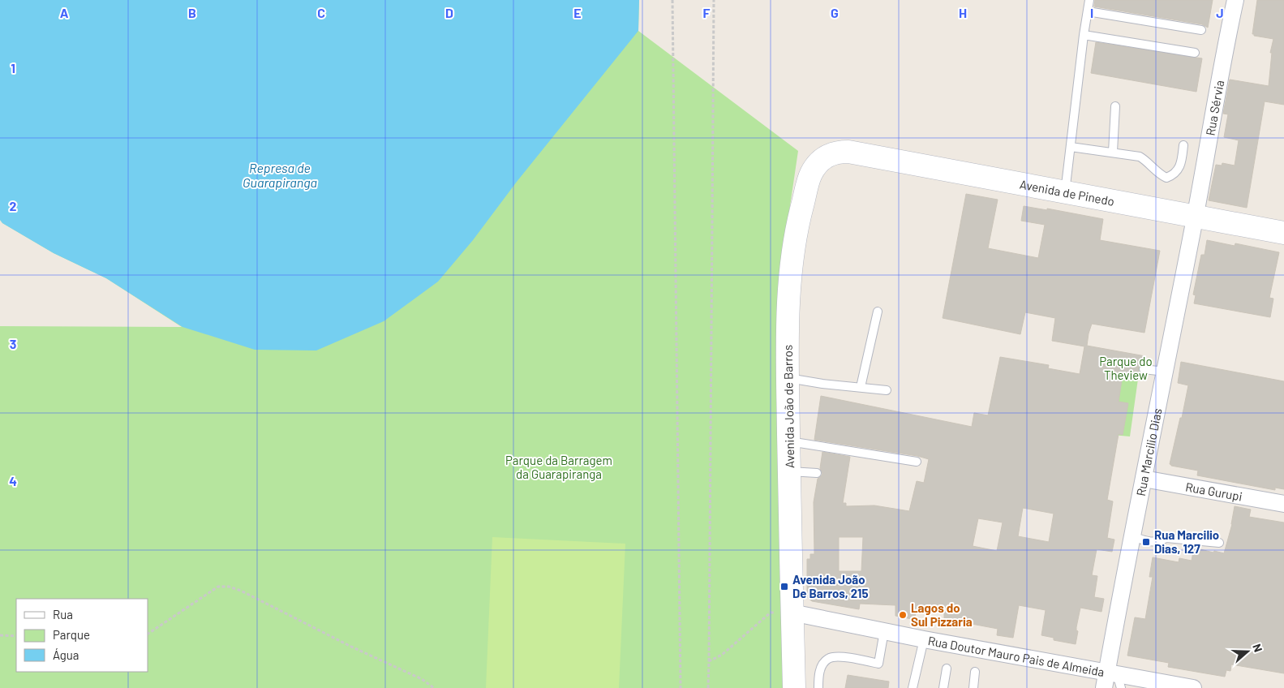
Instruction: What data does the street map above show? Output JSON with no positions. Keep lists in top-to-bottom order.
{
  "streets": {
    "street": [
      "Rua Sérvia",
      "Avenida de Pinedo",
      "Avenida João de Barros",
      "Rua Marcilio Dias",
      "Rua Gurupi",
      "Rua Doutor Mauro Pais de Almeida"
    ]
  },
  "crossings": [
    ["Rua Sérvia", "Avenida de Pinedo"],
    ["Rua Sérvia", "Rua Marcilio Dias"],
    ["Avenida de Pinedo", "Avenida João de Barros"],
    ["Avenida de Pinedo", "Rua Marcilio Dias"],
    ["Avenida João de Barros", "Rua Doutor Mauro Pais de Almeida"],
    ["Rua Marcilio Dias", "Rua Gurupi"],
    ["Rua Marcilio Dias", "Rua Doutor Mauro Pais de Almeida"]
  ],
  "water": ["Represa de Guarapiranga"],
  "parks": ["Parque do Theview", "Parque da Barragem da Guarapiranga"],
  "places": {
    "transit": ["Rua Marcilio Dias, 127", "Avenida João De Barros, 215"],
    "other": ["Lagos do Sul Pizzaria"]
  },
  "legend": ["Rua", "Parque", "Água"],
  "north": "right",
  "grid": {
    "columns": [
      "A",
      "B",
      "C",
      "D",
      "E",
      "F",
      "G",
      "H",
      "I",
      "J"
    ],
    "rows": [
      "1",
      "2",
      "3",
      "4"
    ]
  }
}
